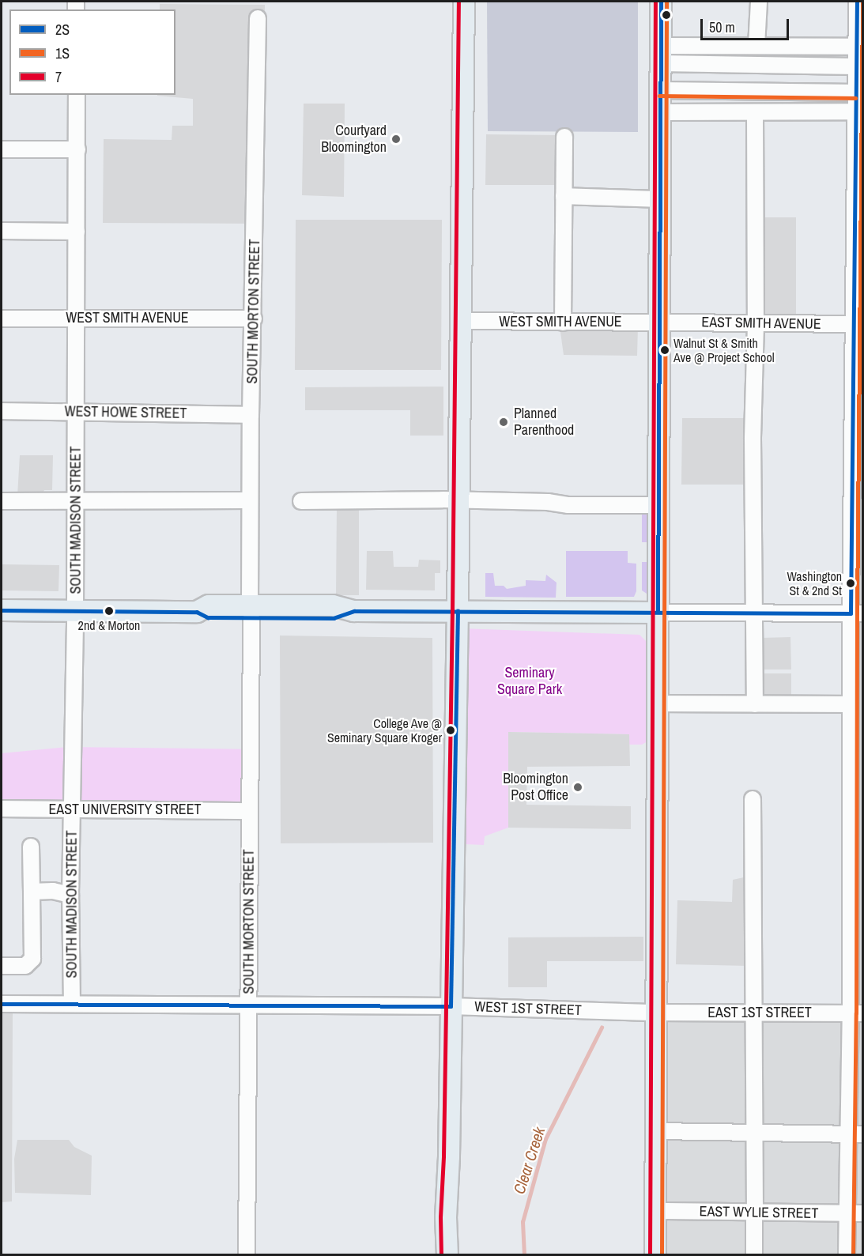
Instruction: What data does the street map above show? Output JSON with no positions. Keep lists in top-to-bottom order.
{
  "streets": {
    "street": [
      "SOUTH MORTON STREET",
      "WEST SMITH AVENUE",
      "EAST SMITH AVENUE",
      "WEST HOWE STREET",
      "SOUTH MADISON STREET",
      "EAST UNIVERSITY STREET",
      "WEST 1ST STREET",
      "EAST 1ST STREET",
      "EAST WYLIE STREET"
    ]
  },
  "crossings": [
    ["SOUTH MORTON STREET", "WEST SMITH AVENUE"],
    ["SOUTH MORTON STREET", "WEST HOWE STREET"],
    ["SOUTH MORTON STREET", "EAST UNIVERSITY STREET"],
    ["SOUTH MORTON STREET", "WEST 1ST STREET"],
    ["WEST SMITH AVENUE", "EAST SMITH AVENUE"],
    ["WEST SMITH AVENUE", "SOUTH MADISON STREET"],
    ["WEST HOWE STREET", "SOUTH MADISON STREET"],
    ["SOUTH MADISON STREET", "EAST UNIVERSITY STREET"],
    ["SOUTH MADISON STREET", "WEST 1ST STREET"],
    ["WEST 1ST STREET", "EAST 1ST STREET"]
  ],
  "water": ["Clear Creek"],
  "parks": ["Seminary Square Park"],
  "places": [
    "Courtyard Bloomington",
    "Walnut St & Smith Ave @ Project School",
    "Planned Parenthood",
    "Washington St & 2nd St",
    "2nd & Morton",
    "College Ave @ Seminary Square Kroger",
    "Bloomington Post Office"
  ],
  "lines": ["transit line 2S", "transit line 1S", "transit line 7"],
  "legend": ["2S", "1S", "7"],
  "scale_bar": "50 m"
}
